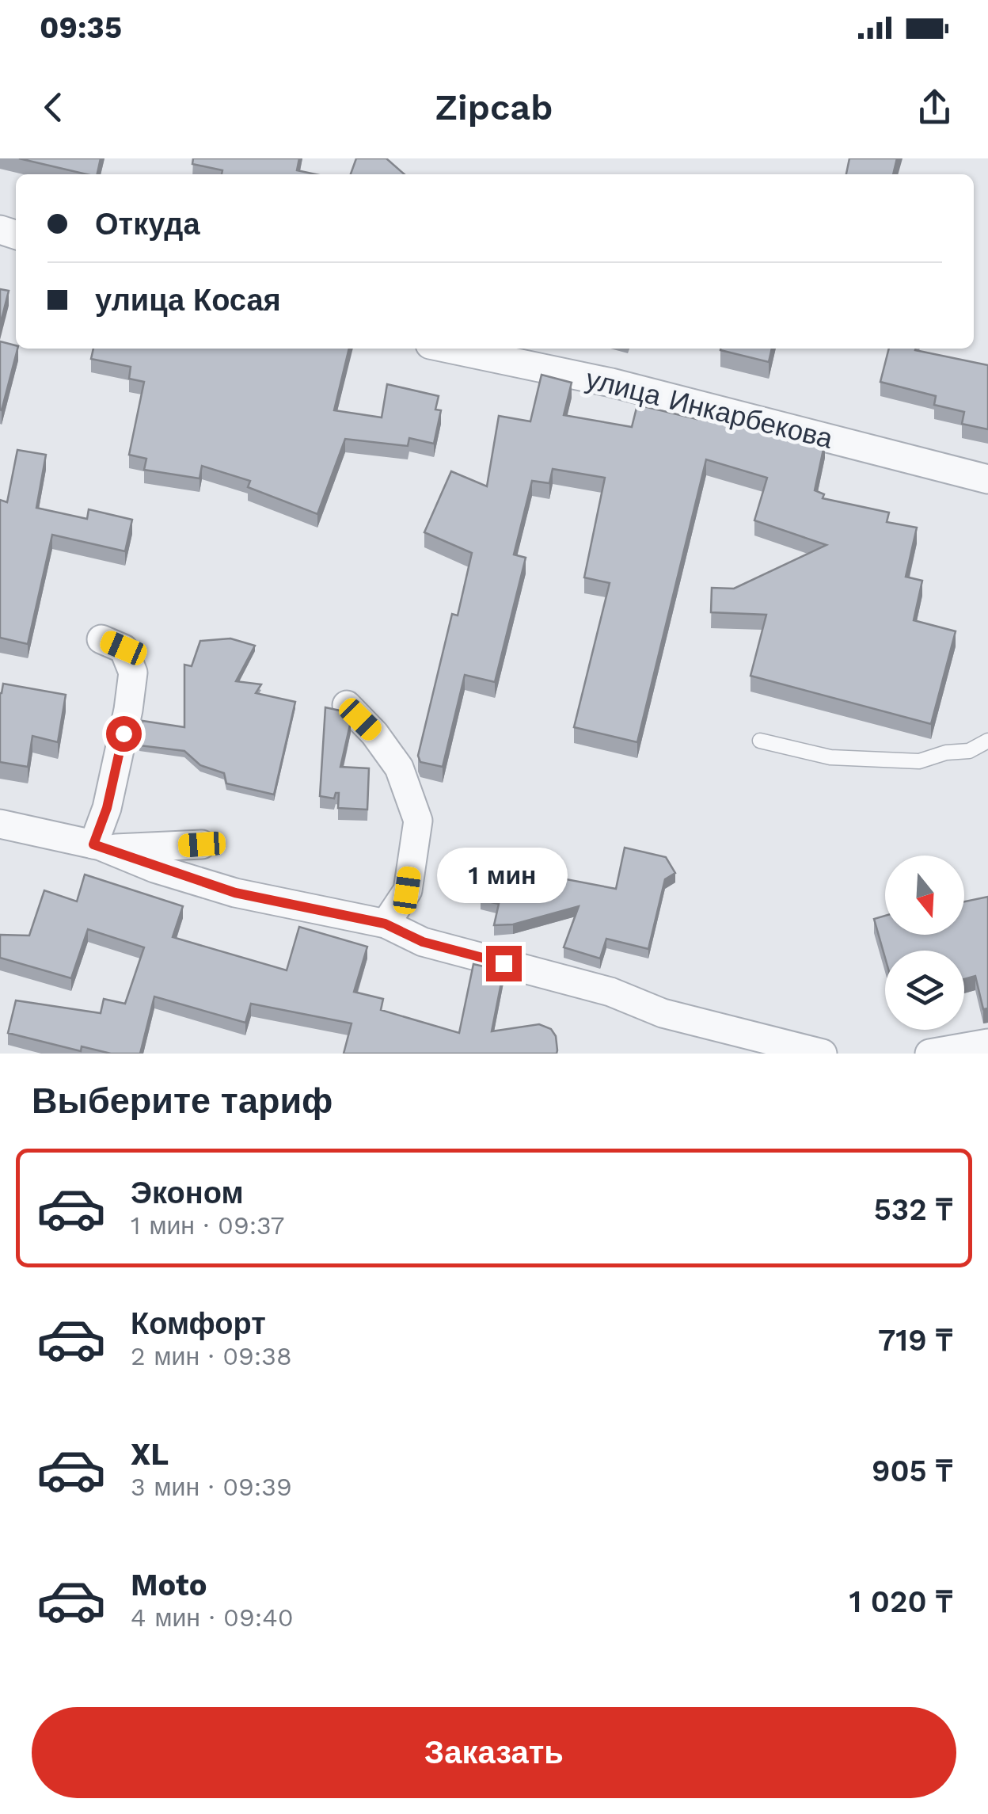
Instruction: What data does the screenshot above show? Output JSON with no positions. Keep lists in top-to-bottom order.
{
  "streets": {
    "street": ["улица Инкарбекова"]
  },
  "north": "bottom",
  "page": {
    "status": "09:35",
    "header": "Zipcab",
    "banner": ["Откуда", "улица Косая"],
    "bubble": "1 мин",
    "heading": "Выберите тариф",
    "list": [
      {
        "name": "Эконом",
        "note": "1 мин · 09:37",
        "value": "532 ₸"
      },
      {
        "name": "Комфорт",
        "note": "2 мин · 09:38",
        "value": "719 ₸"
      },
      {
        "name": "XL",
        "note": "3 мин · 09:39",
        "value": "905 ₸"
      },
      {
        "name": "Moto",
        "note": "4 мин · 09:40",
        "value": "1 020 ₸"
      }
    ],
    "buttons": "Заказать"
  }
}
